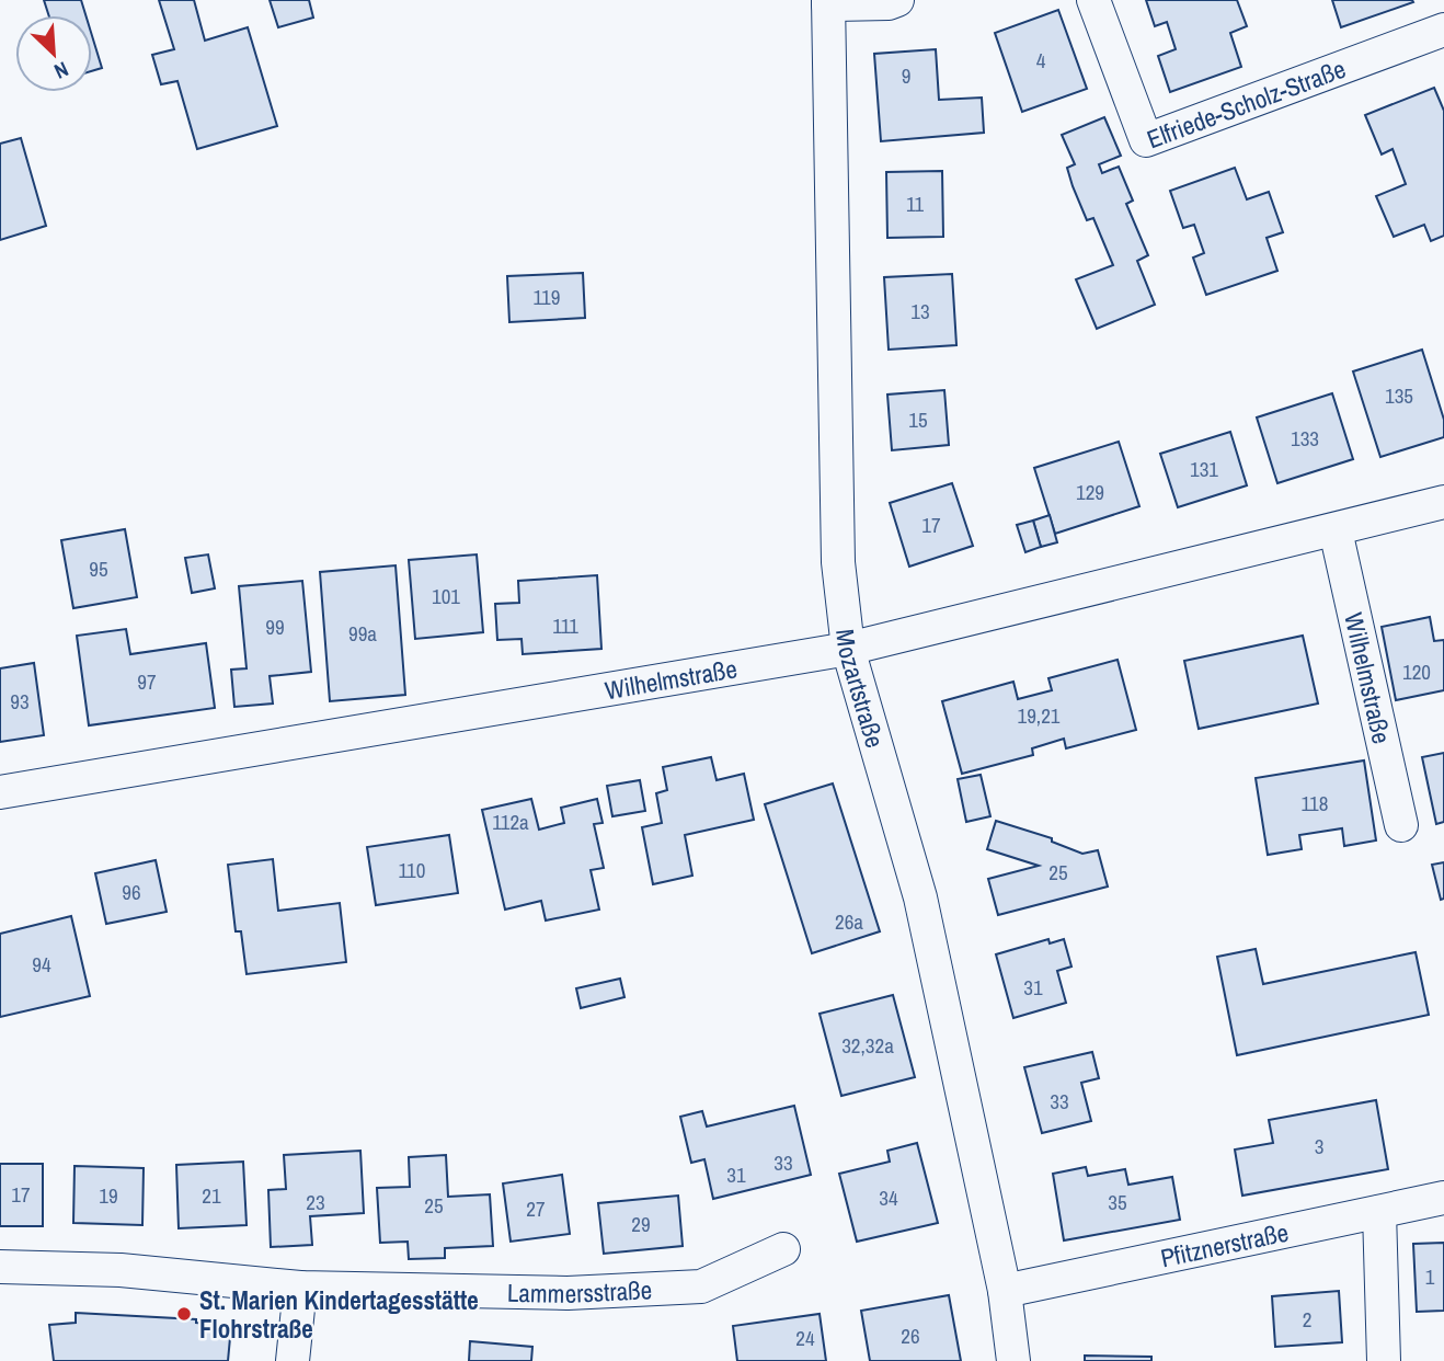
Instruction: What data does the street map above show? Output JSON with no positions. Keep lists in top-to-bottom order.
{
  "streets": {
    "street": [
      "Elfriede-Scholz-Straße",
      "Wilhelmstraße",
      "Mozartstraße",
      "Pfitznerstraße",
      "Lammersstraße"
    ]
  },
  "crossings": [
    ["Wilhelmstraße", "Mozartstraße"],
    ["Mozartstraße", "Pfitznerstraße"]
  ],
  "places": ["St. Marien Kindertagesstätte Flohrstraße"],
  "house_numbers": [
    "4",
    "9",
    "11",
    "119",
    "13",
    "135",
    "15",
    "133",
    "131",
    "129",
    "17",
    "95",
    "101",
    "111",
    "99",
    "99a",
    "120",
    "97",
    "93",
    "19,21",
    "118",
    "112a",
    "110",
    "25",
    "96",
    "26a",
    "94",
    "31",
    "32,32a",
    "33",
    "3",
    "33",
    "31",
    "17",
    "19",
    "21",
    "34",
    "23",
    "35",
    "25",
    "27",
    "29",
    "1",
    "2",
    "26",
    "24"
  ],
  "north": "bottom right"
}
